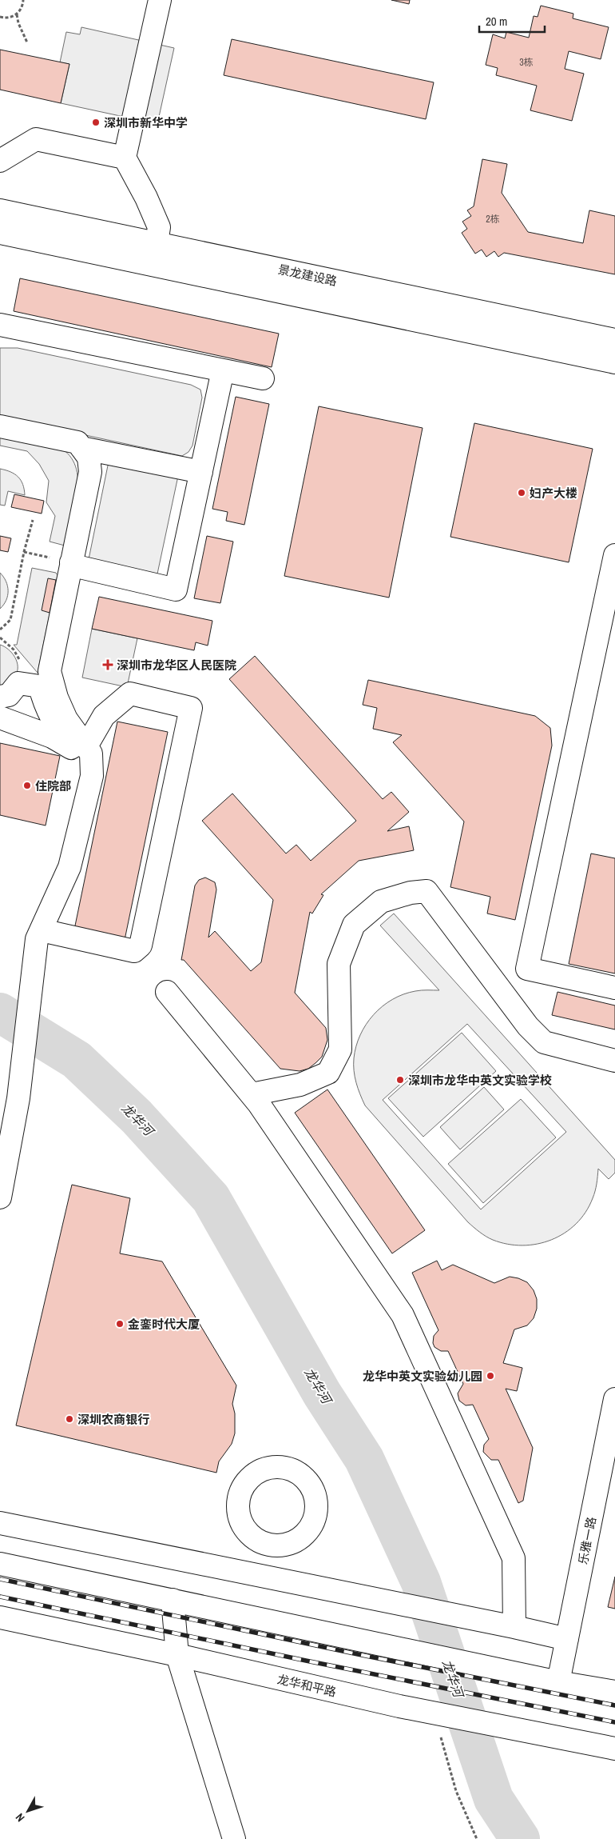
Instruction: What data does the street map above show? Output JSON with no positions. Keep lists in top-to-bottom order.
{
  "streets": {
    "main road": ["景龙建设路", "乐雅一路", "龙华和平路"]
  },
  "water": ["龙华河"],
  "places": {
    "other": [
      "深圳市新华中学",
      "妇产大楼",
      "住院部",
      "深圳市龙华中英文实验学校",
      "金銮时代大厦",
      "龙华中英文实验幼儿园",
      "深圳农商银行"
    ],
    "health": ["深圳市龙华区人民医院"]
  },
  "house_numbers": ["3栋", "2栋"],
  "scale_bar": "20 m",
  "north": "bottom left"
}
